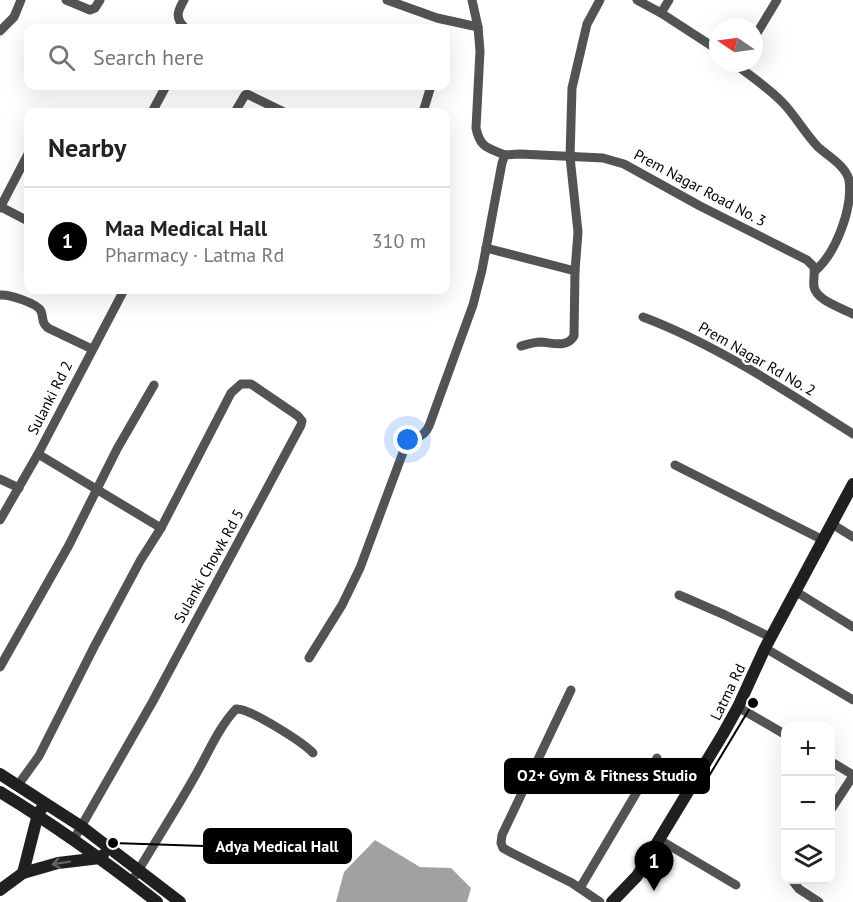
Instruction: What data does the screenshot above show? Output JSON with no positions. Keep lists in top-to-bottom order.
{
  "streets": {
    "street": [
      "Prem Nagar Road No. 3",
      "Prem Nagar Rd No. 2",
      "Sulanki Rd 2",
      "Sulanki Chowk Rd 5",
      "Latma Rd"
    ]
  },
  "places": ["O2+ Gym & Fitness Studio", "Adya Medical Hall"],
  "north": "left",
  "page": {
    "search": "Search here",
    "heading": "Nearby",
    "list": [
      {
        "mark": "1",
        "name": "Maa Medical Hall",
        "note": "Pharmacy · Latma Rd",
        "value": "310 m"
      }
    ],
    "map_buttons": ["+", "−"],
    "pins": "1"
  }
}
